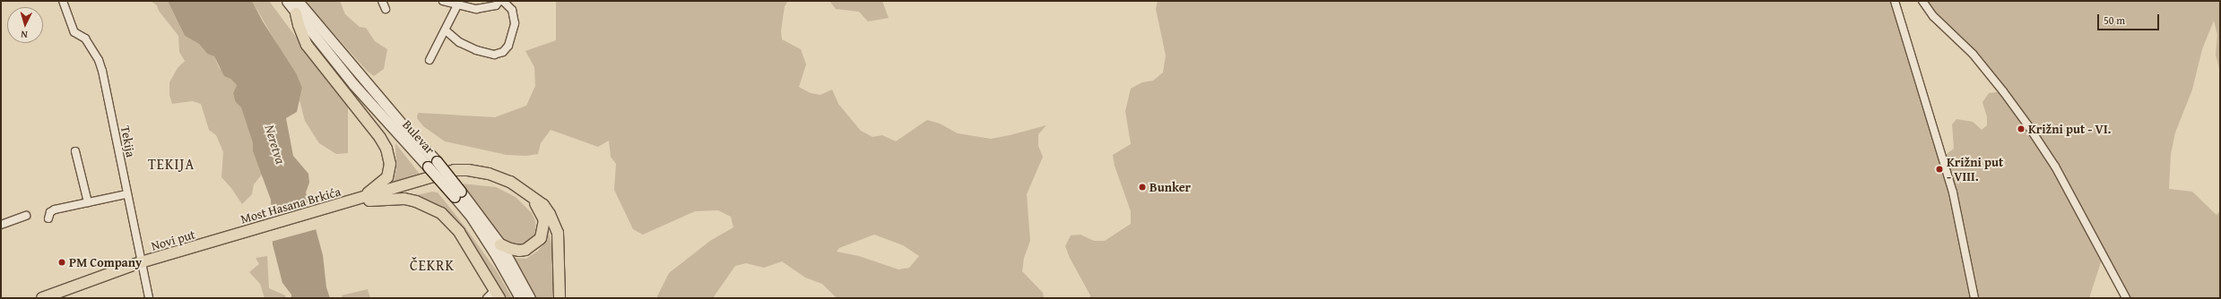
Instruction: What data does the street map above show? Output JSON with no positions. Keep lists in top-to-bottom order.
{
  "streets": {
    "main road": ["Bulevar", "Most Hasana Brkića", "Novi put"],
    "street": ["Tekija"]
  },
  "crossings": [
    ["Tekija", "Novi put"],
    ["Most Hasana Brkića", "Novi put"]
  ],
  "districts": ["TEKIJA", "ČEKRK"],
  "water": ["Neretva"],
  "places": [
    "Križni put - VI.",
    "Križni put - VIII.",
    "Bunker",
    "PM Company"
  ],
  "scale_bar": "50 m",
  "north": "bottom"
}
